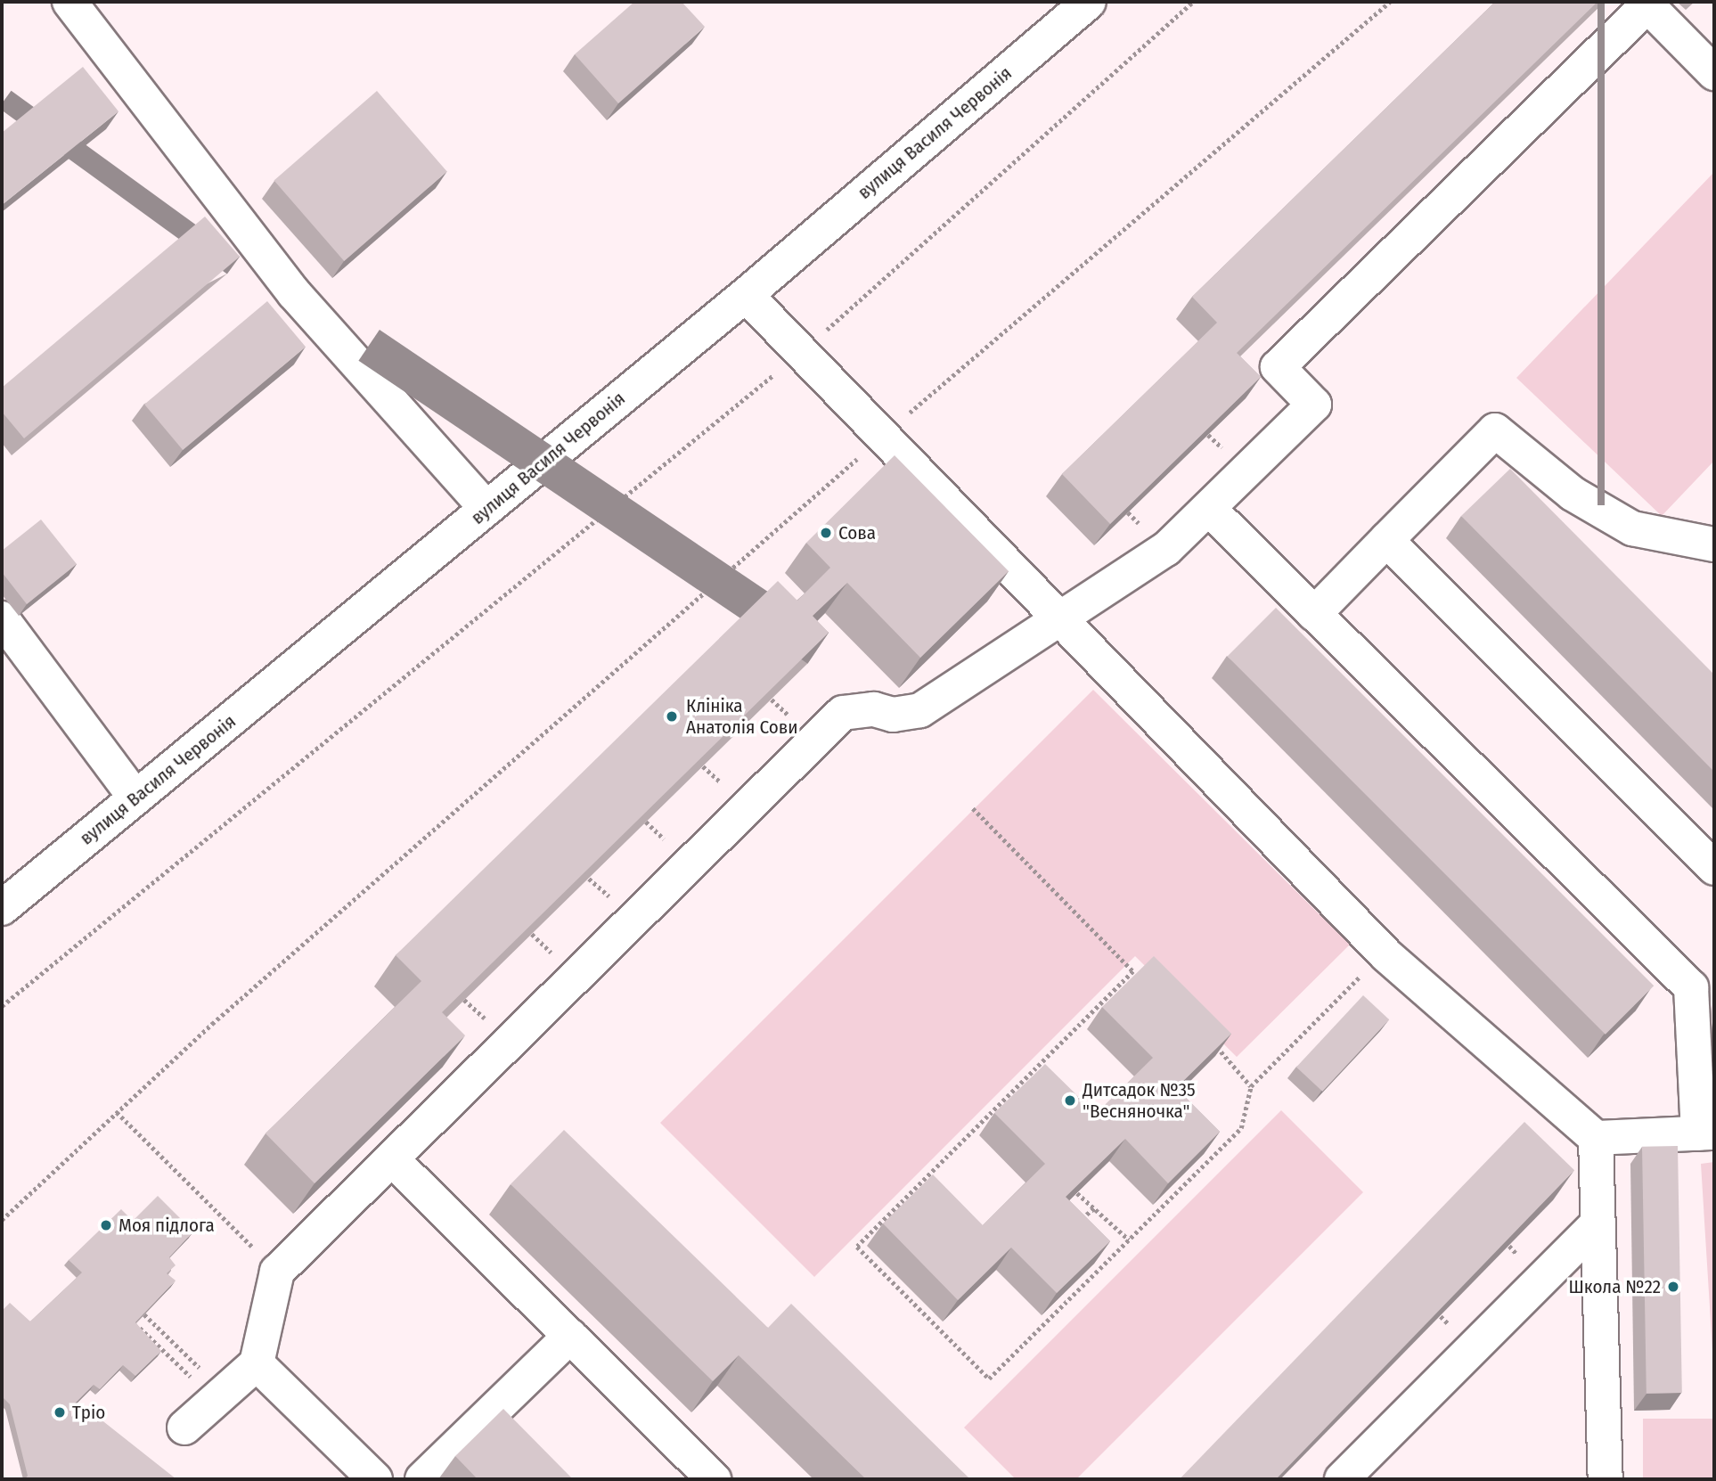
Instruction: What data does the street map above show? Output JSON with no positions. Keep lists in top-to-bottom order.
{
  "streets": {
    "main road": ["вулиця Василя Червонія"]
  },
  "places": [
    "Сова",
    "Клініка Анатолія Сови",
    "Дитсадок №35 \"Весняночка\"",
    "Моя підлога",
    "Школа №22",
    "Тріо"
  ]
}
